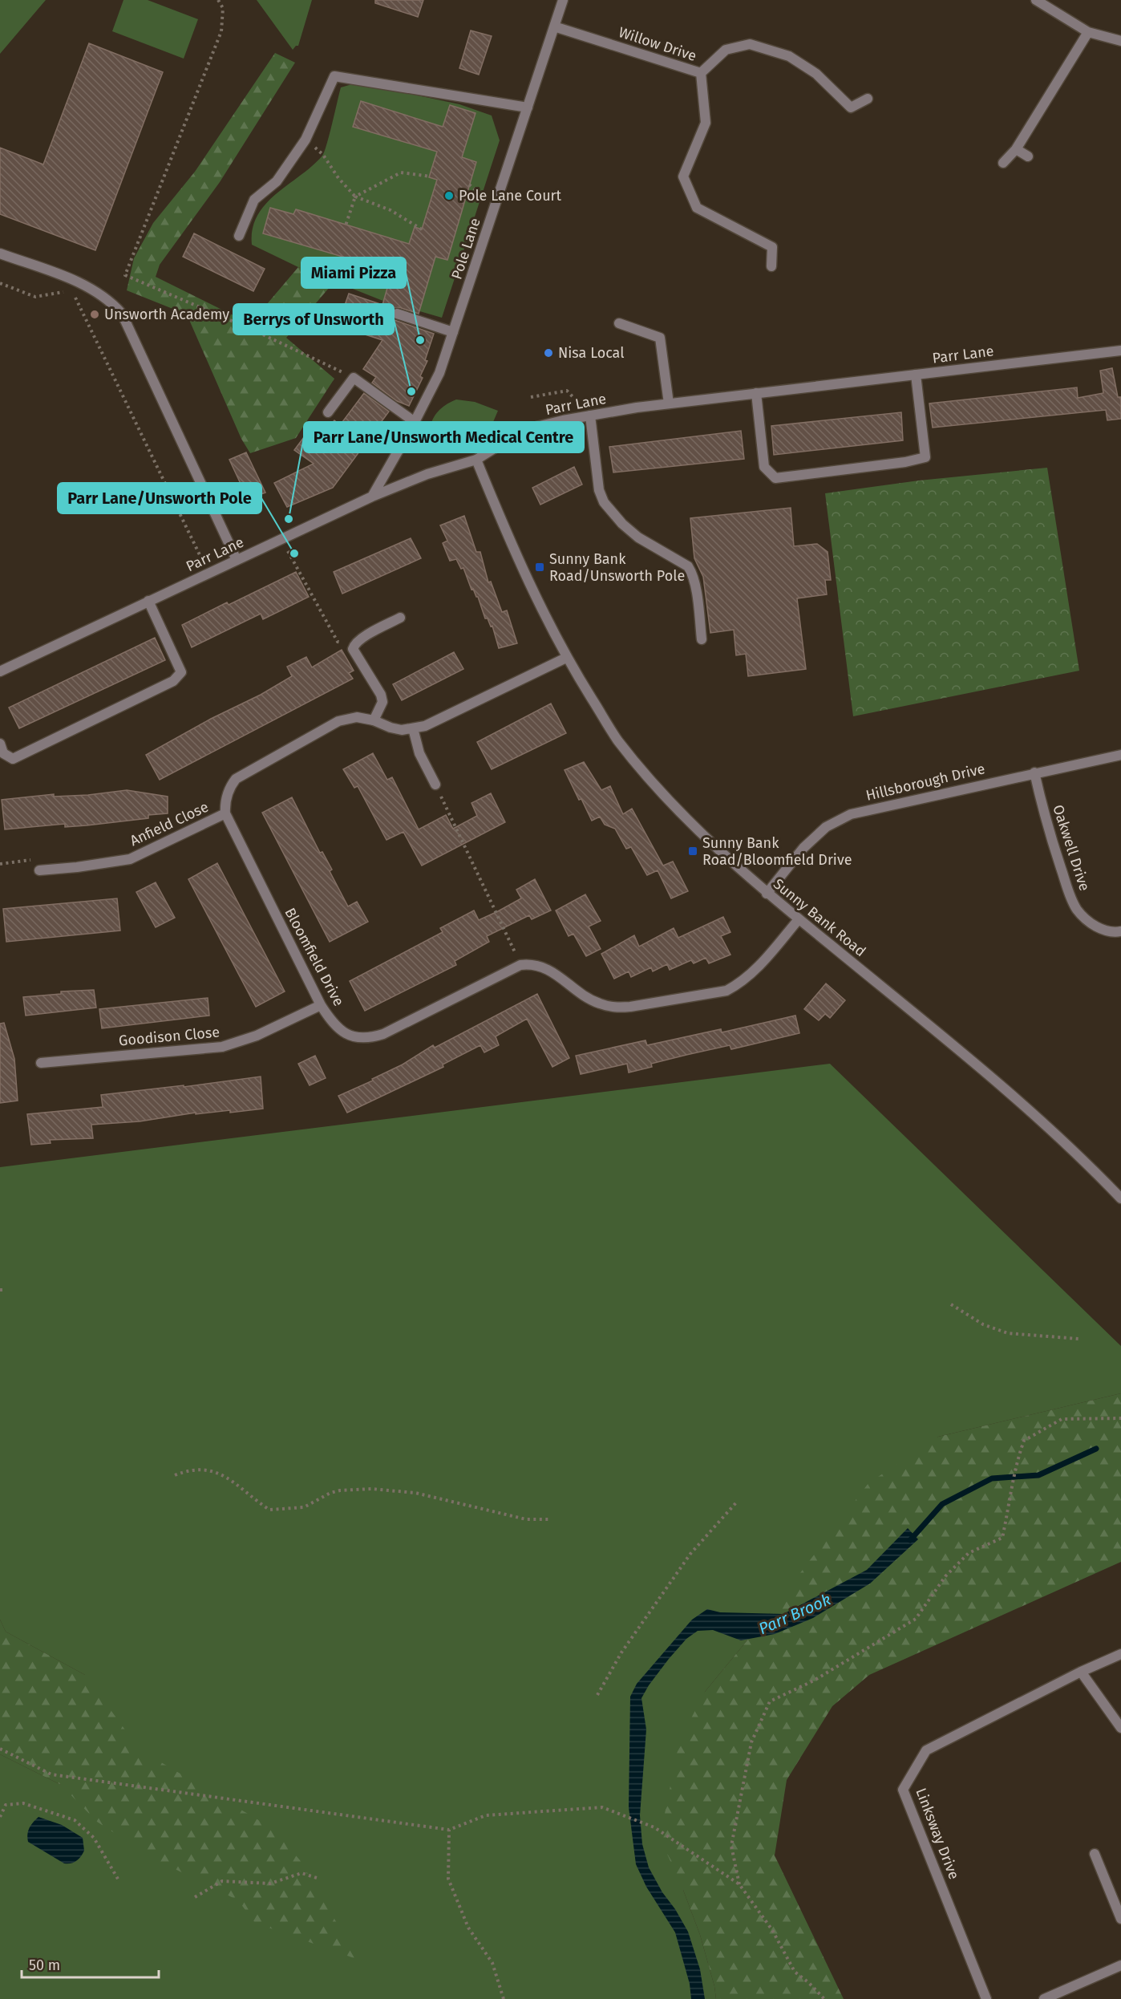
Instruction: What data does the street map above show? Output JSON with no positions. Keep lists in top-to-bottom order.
{
  "streets": {
    "street": [
      "Willow Drive",
      "Pole Lane",
      "Parr Lane",
      "Hillsborough Drive",
      "Anfield Close",
      "Oakwell Drive",
      "Sunny Bank Road",
      "Bloomfield Drive",
      "Goodison Close",
      "Linksway Drive"
    ]
  },
  "crossings": [
    ["Willow Drive", "Pole Lane"],
    ["Pole Lane", "Parr Lane"],
    ["Parr Lane", "Sunny Bank Road"],
    ["Hillsborough Drive", "Oakwell Drive"],
    ["Hillsborough Drive", "Sunny Bank Road"],
    ["Anfield Close", "Bloomfield Drive"],
    ["Bloomfield Drive", "Goodison Close"]
  ],
  "water": ["Parr Brook"],
  "places": {
    "other": [
      "Pole Lane Court",
      "Unsworth Academy",
      "Miami Pizza",
      "Nisa Local",
      "Berrys of Unsworth",
      "Parr Lane/Unsworth Medical Centre",
      "Parr Lane/Unsworth Pole"
    ],
    "transit": ["Sunny Bank Road/Unsworth Pole", "Sunny Bank Road/Bloomfield Drive"]
  },
  "scale_bar": "50 m"
}
